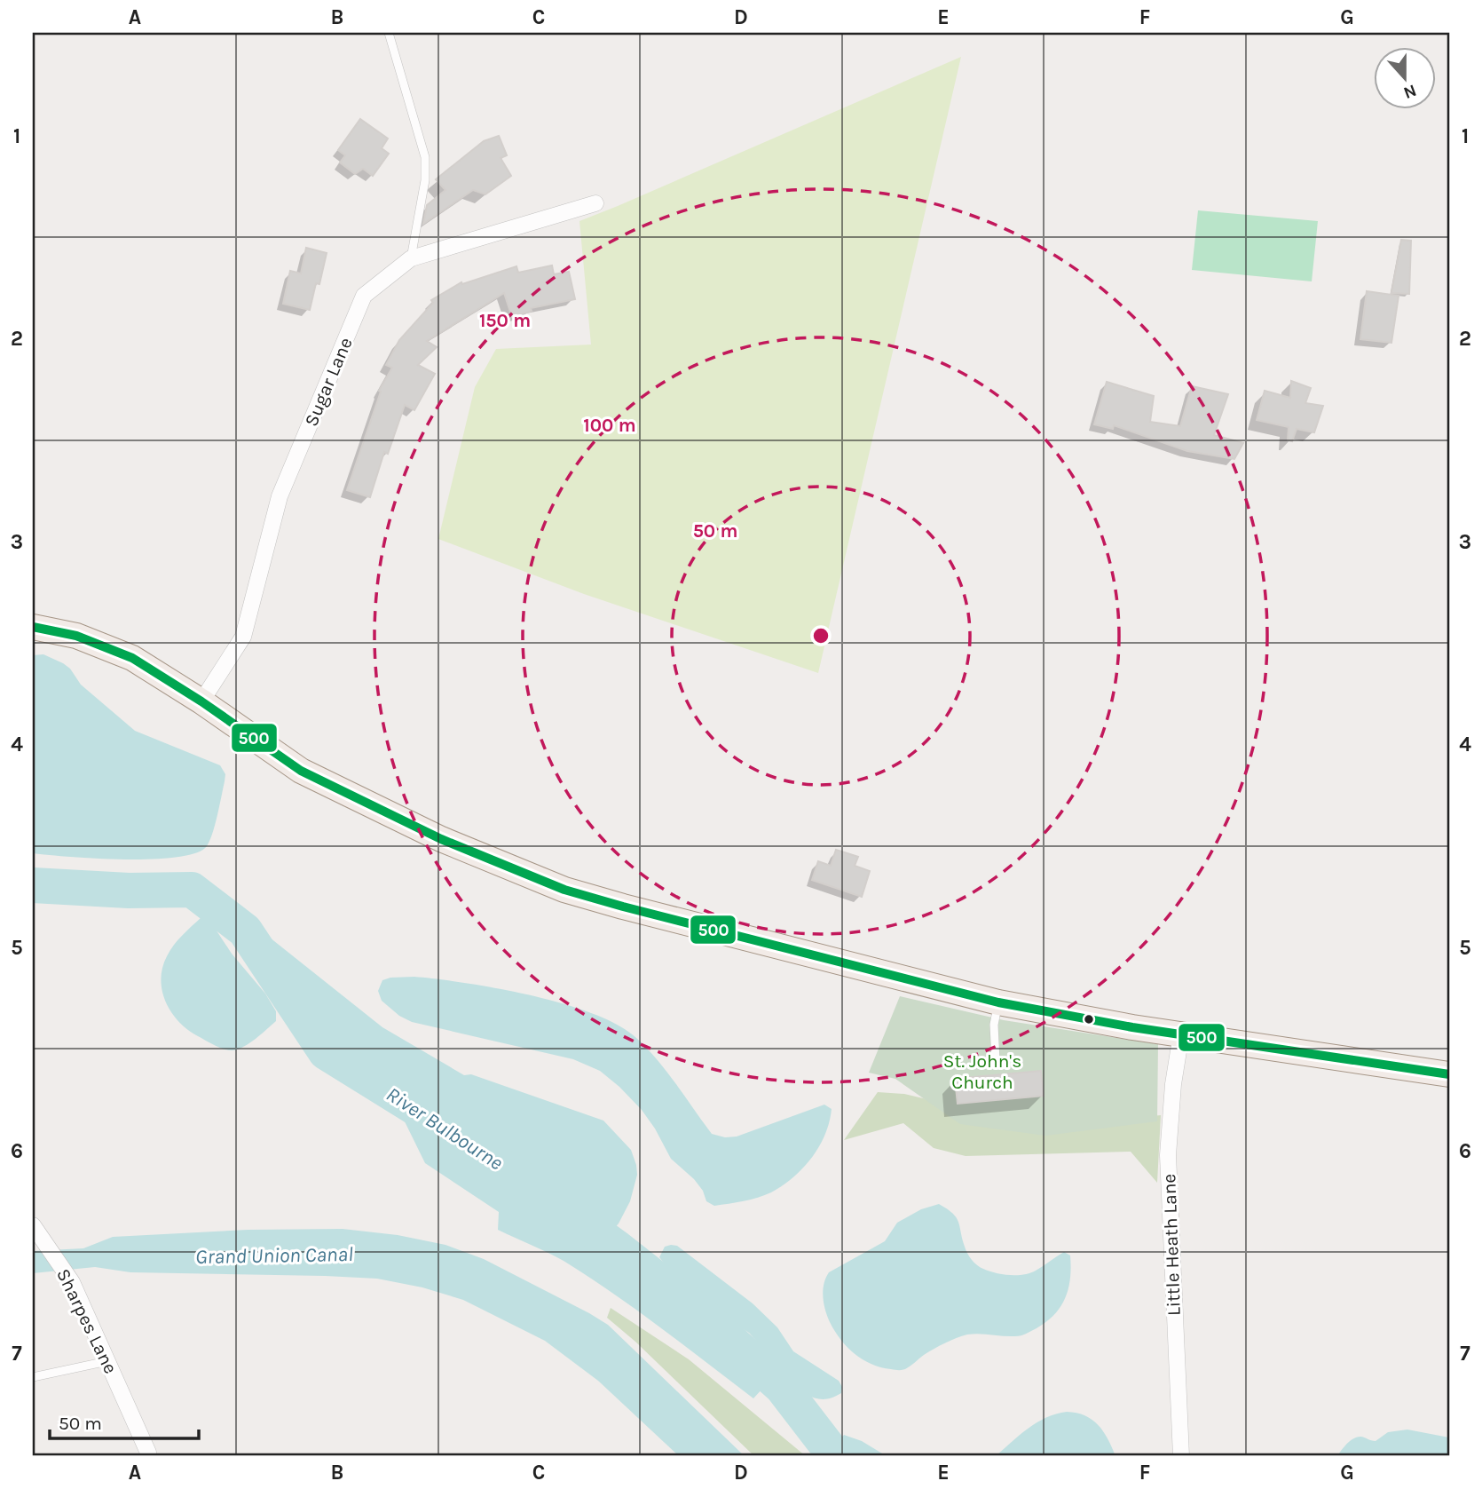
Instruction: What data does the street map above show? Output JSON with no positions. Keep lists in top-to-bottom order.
{
  "streets": {
    "street": ["Sugar Lane", "Little Heath Lane", "Sharpes Lane"]
  },
  "water": ["River Bulbourne", "Grand Union Canal"],
  "parks": ["St. John's Church"],
  "lines": ["transit line 500"],
  "scale_bar": "50 m",
  "north": "bottom",
  "grid": {
    "columns": [
      "A",
      "B",
      "C",
      "D",
      "E",
      "F",
      "G"
    ],
    "rows": [
      "1",
      "2",
      "3",
      "4",
      "5",
      "6",
      "7"
    ]
  },
  "rings": ["150 m", "100 m", "50 m"]
}
